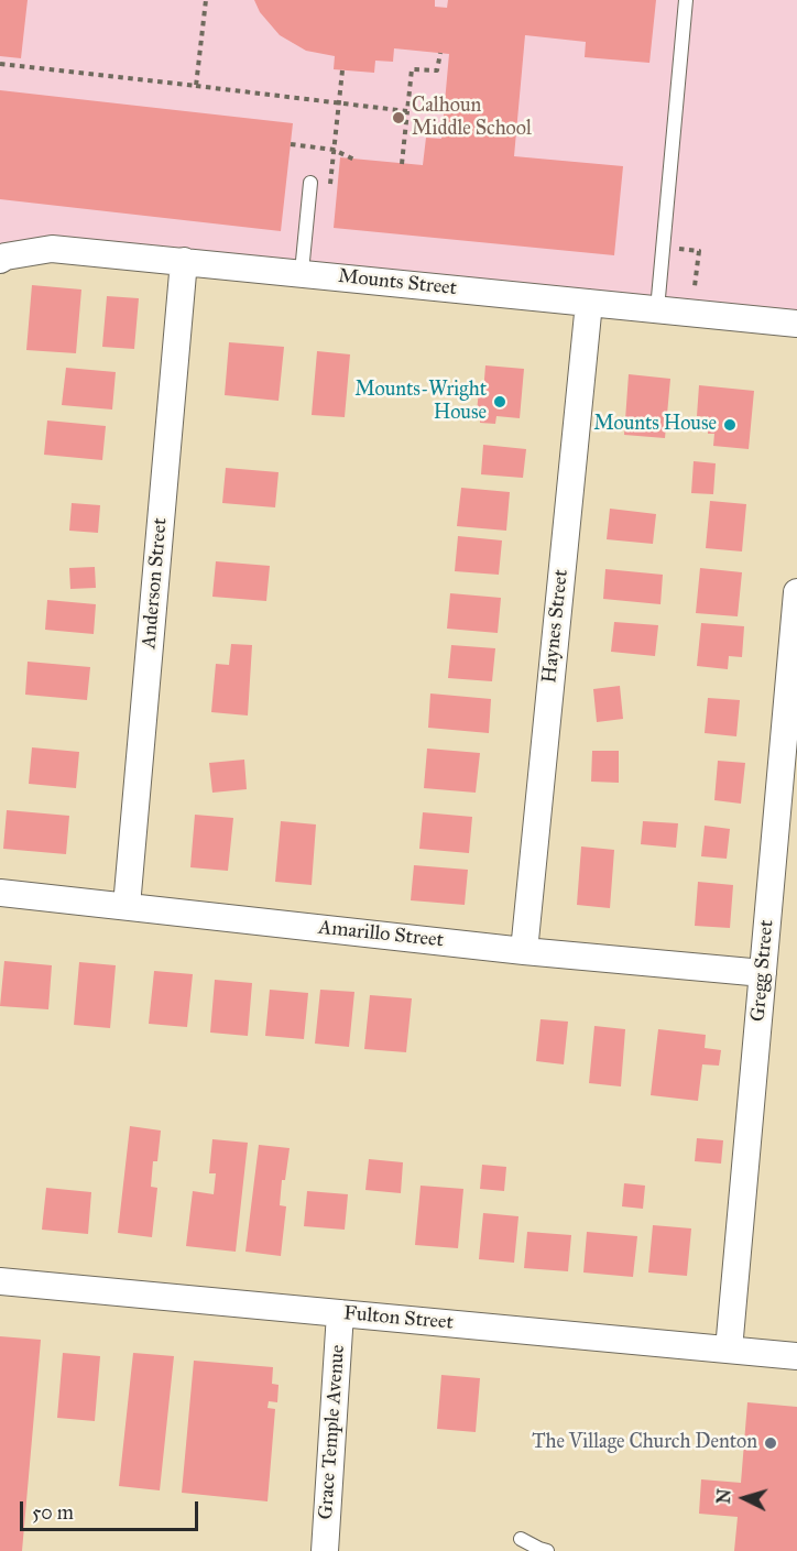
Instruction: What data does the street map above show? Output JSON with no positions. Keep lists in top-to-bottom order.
{
  "streets": {
    "street": [
      "Mounts Street",
      "Anderson Street",
      "Haynes Street",
      "Amarillo Street",
      "Gregg Street",
      "Fulton Street",
      "Grace Temple Avenue"
    ]
  },
  "crossings": [
    ["Mounts Street", "Anderson Street"],
    ["Mounts Street", "Haynes Street"],
    ["Anderson Street", "Amarillo Street"],
    ["Haynes Street", "Amarillo Street"],
    ["Amarillo Street", "Gregg Street"],
    ["Gregg Street", "Fulton Street"],
    ["Fulton Street", "Grace Temple Avenue"]
  ],
  "places": [
    "Calhoun Middle School",
    "Mounts-Wright House",
    "Mounts House",
    "The Village Church Denton"
  ],
  "scale_bar": "50 m",
  "north": "left"
}
